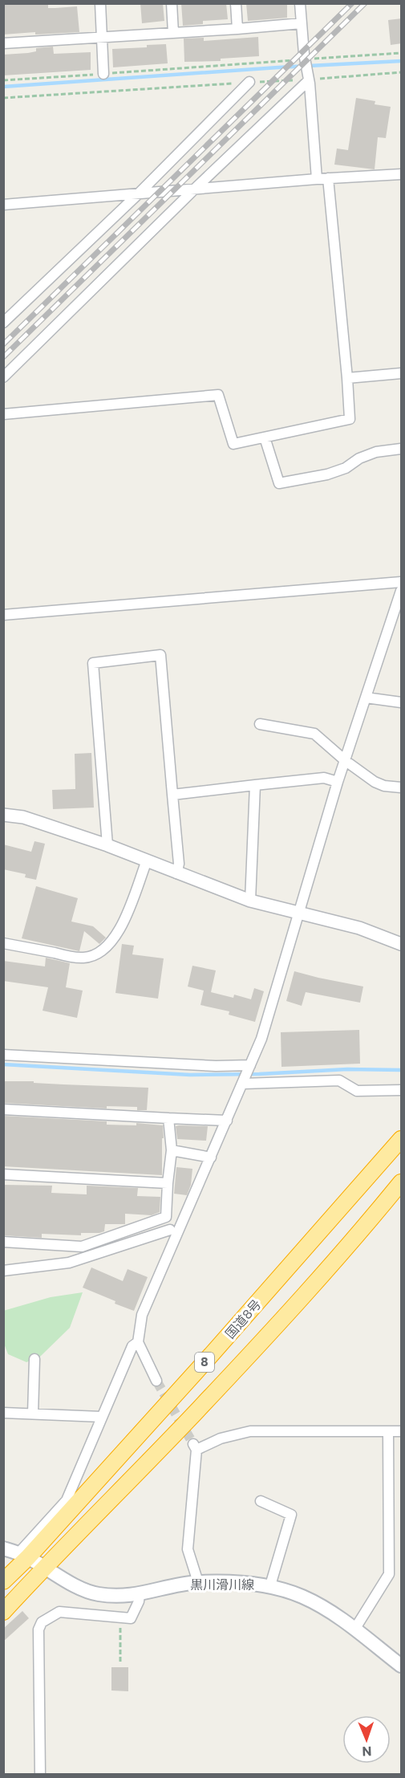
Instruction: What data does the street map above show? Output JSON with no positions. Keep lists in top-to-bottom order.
{
  "streets": {
    "highway": ["国道8号", "8"],
    "main road": ["黒川滑川線"]
  },
  "crossings": [
    ["国道8号", "黒川滑川線"],
    ["8", "黒川滑川線"]
  ],
  "north": "bottom"
}
